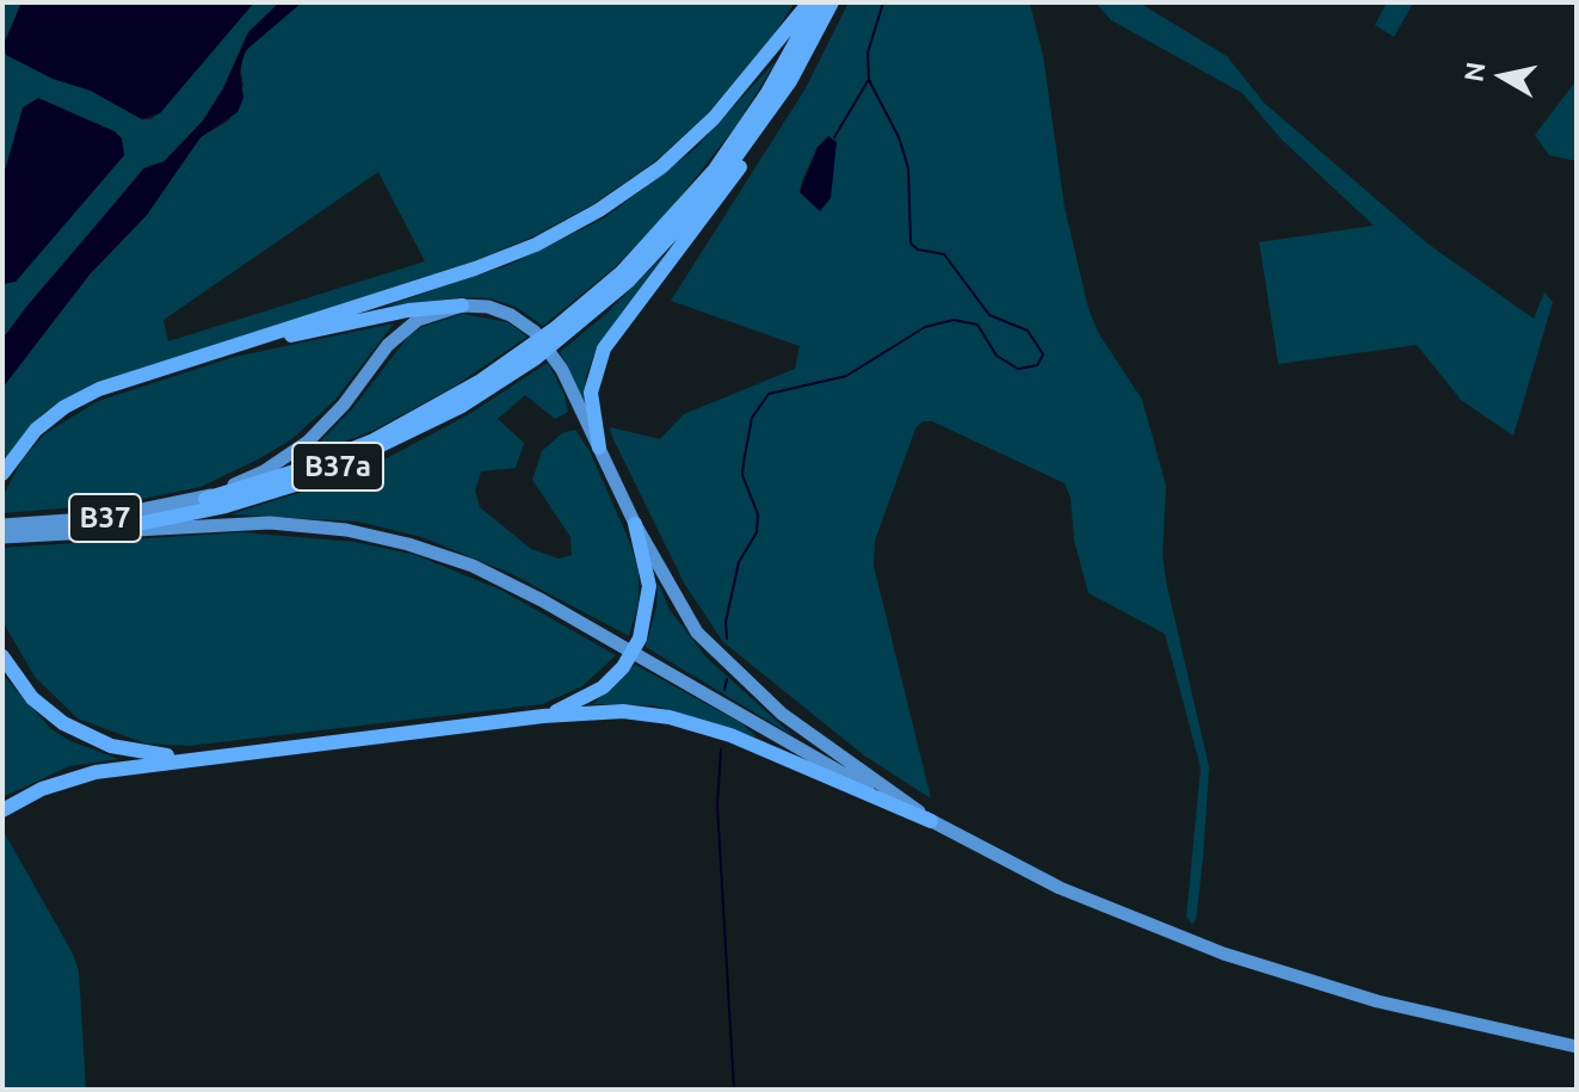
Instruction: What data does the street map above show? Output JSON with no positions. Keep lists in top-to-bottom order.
{
  "streets": {
    "highway": ["B37a"],
    "main road": ["B37"]
  },
  "crossings": [
    ["B37a", "B37"]
  ],
  "north": "left"
}
